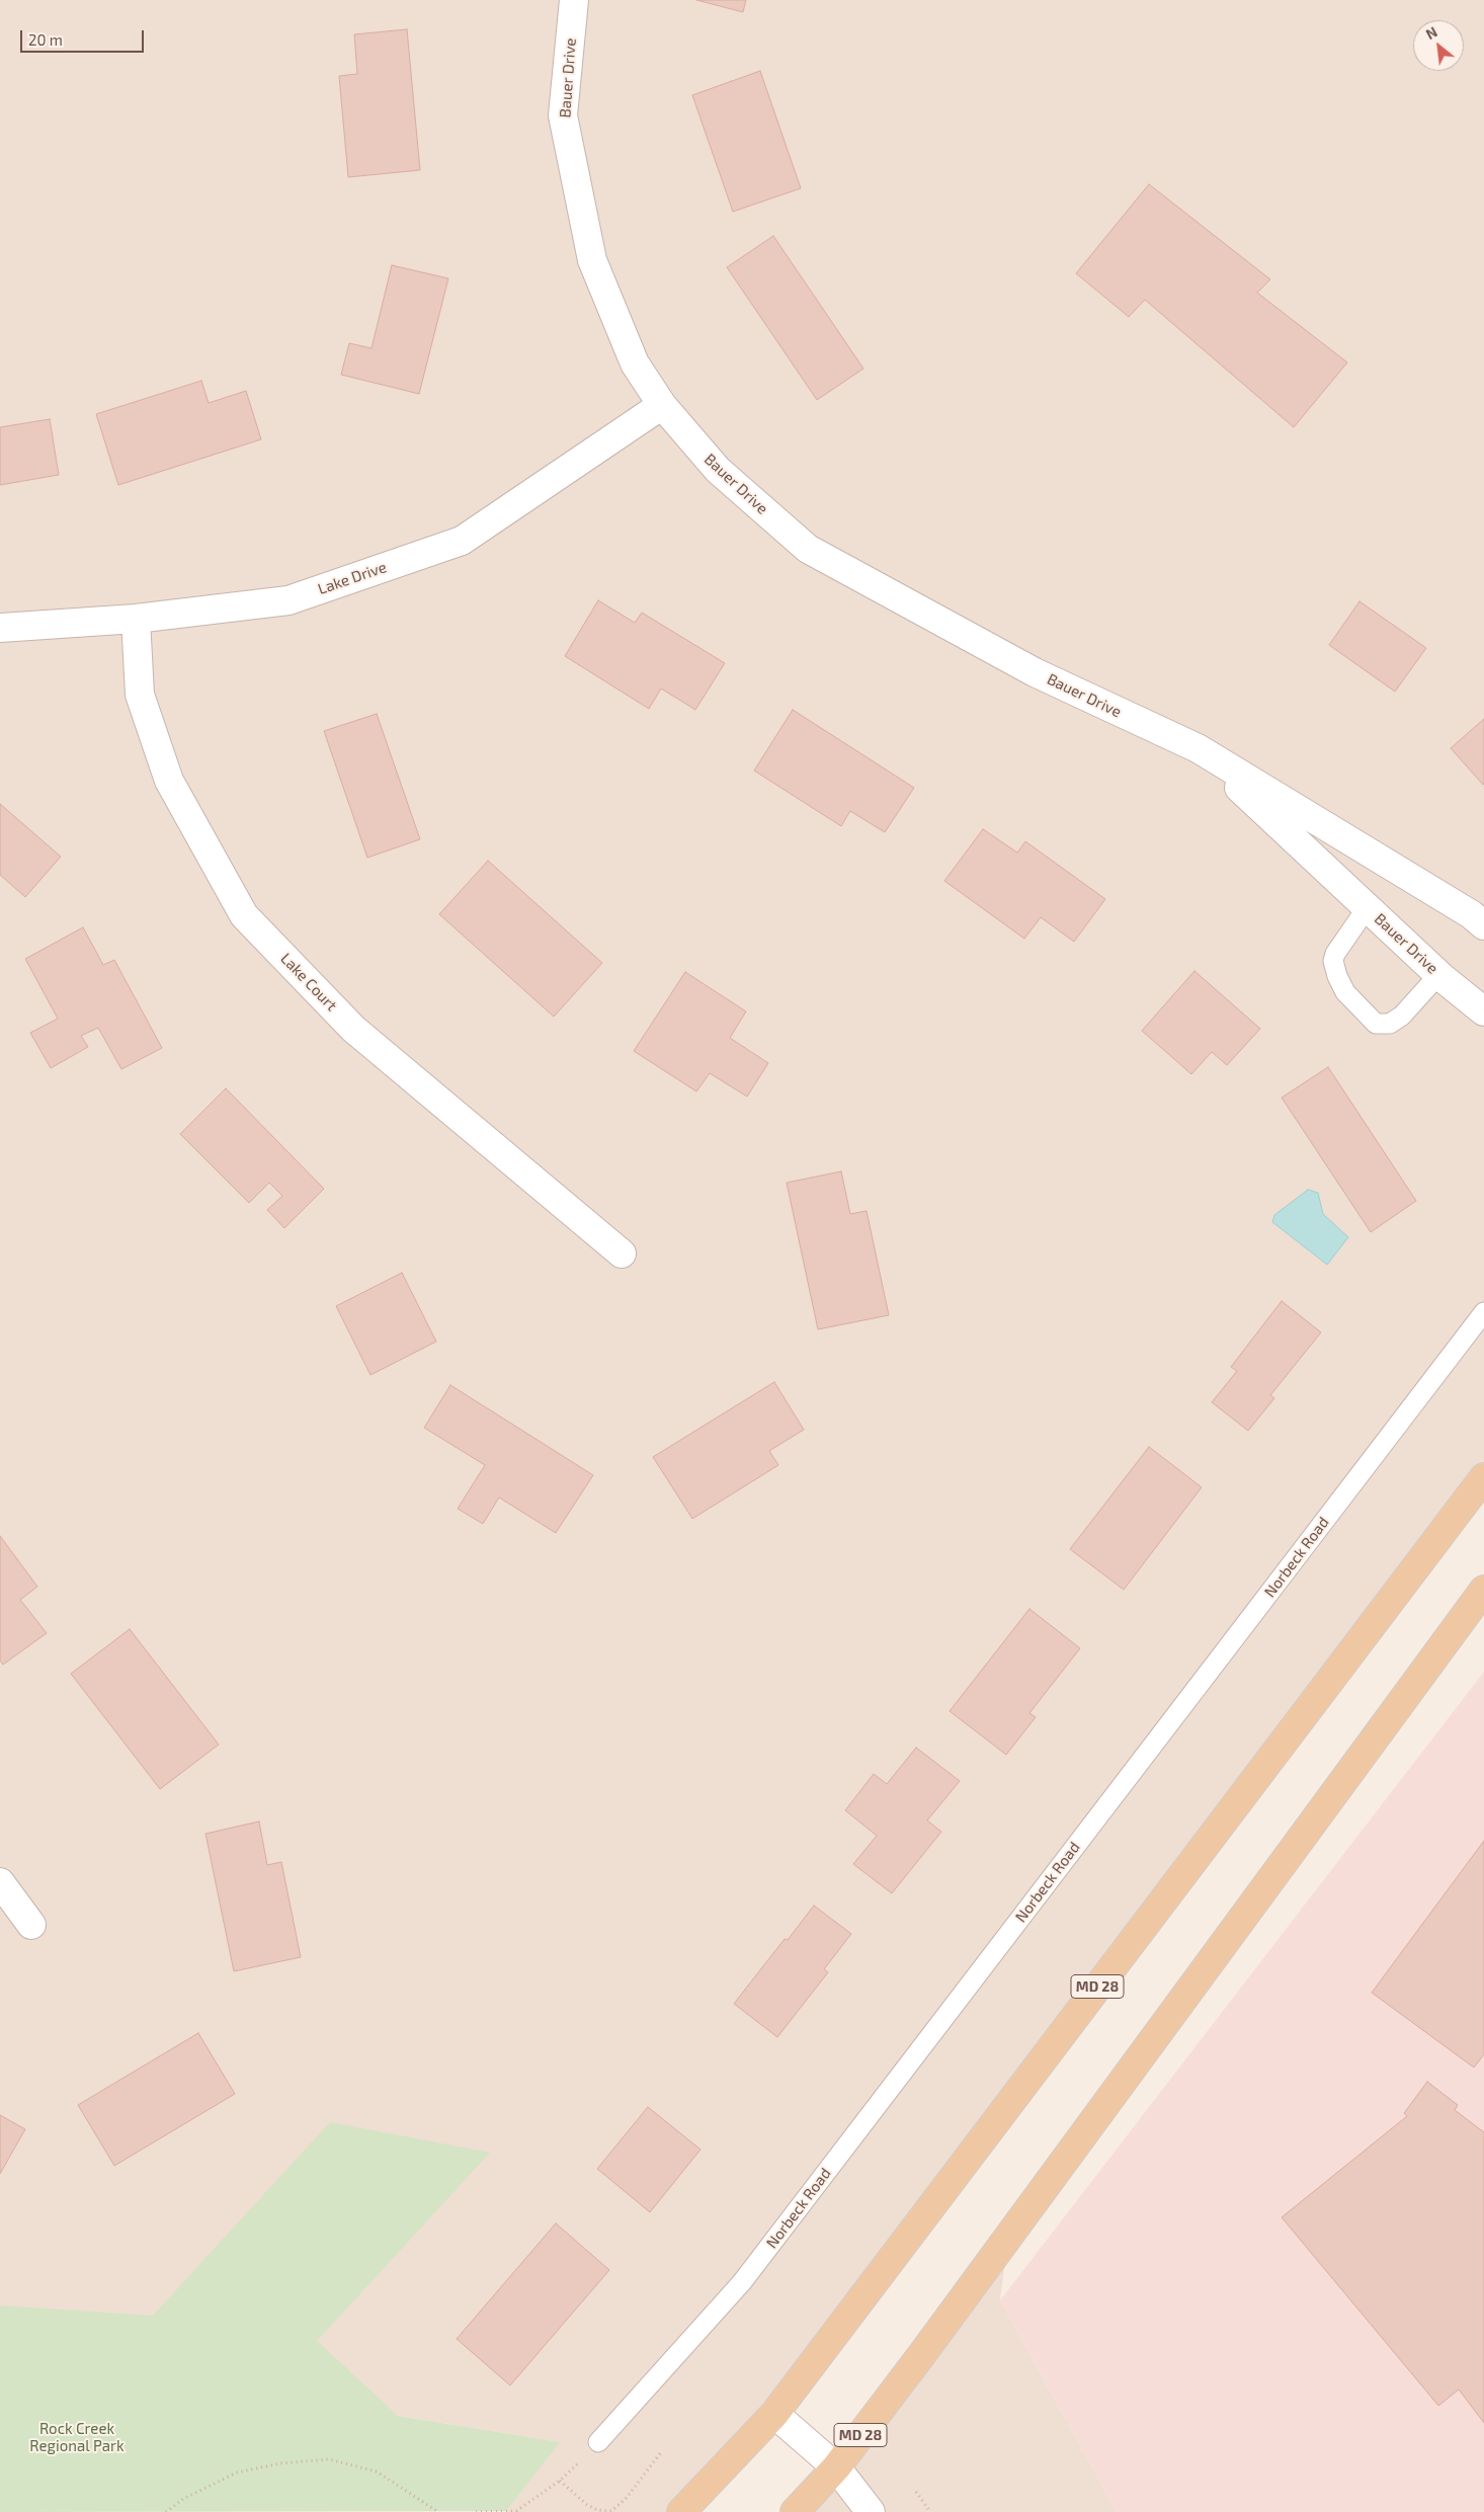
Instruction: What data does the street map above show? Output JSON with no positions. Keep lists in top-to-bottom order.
{
  "streets": {
    "main road": ["MD 28"],
    "street": ["Bauer Drive", "Lake Drive", "Lake Court"],
    "lane": ["Norbeck Road"]
  },
  "crossings": [
    ["Bauer Drive", "Lake Drive"],
    ["Lake Drive", "Lake Court"]
  ],
  "parks": ["Rock Creek Regional Park"],
  "scale_bar": "20 m",
  "north": "top left"
}
